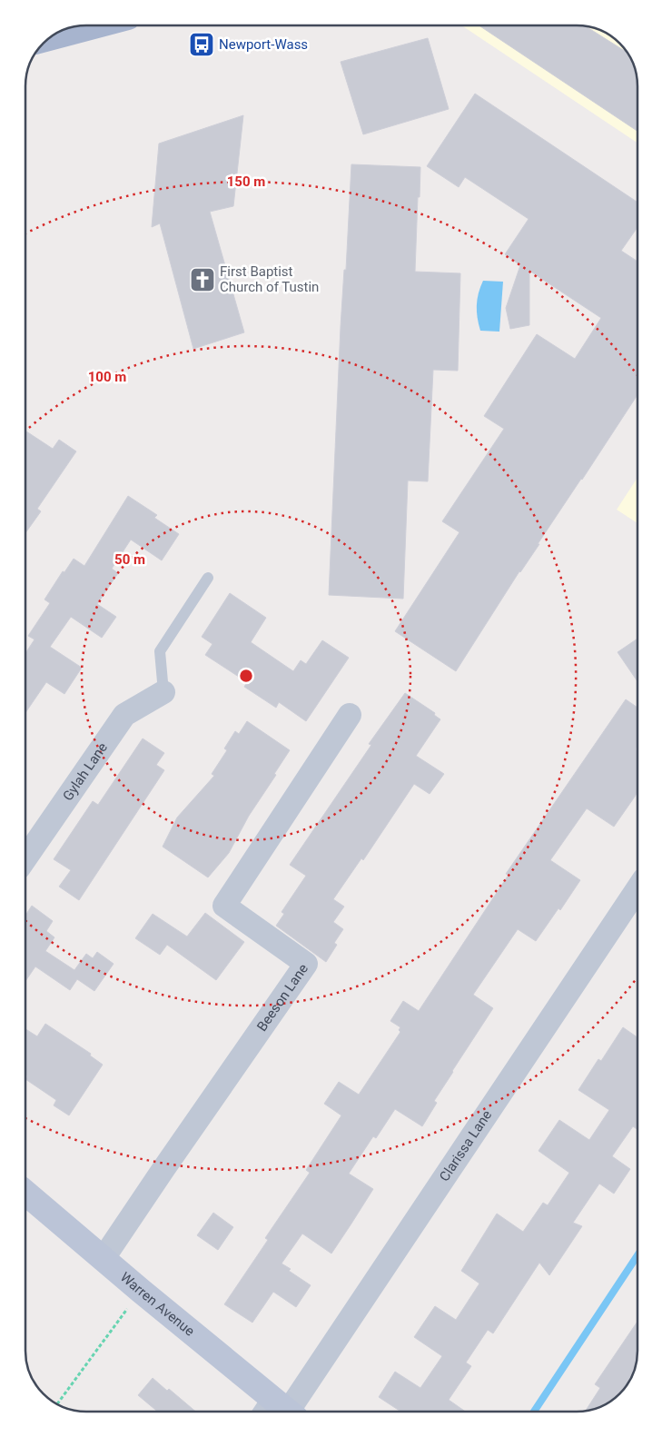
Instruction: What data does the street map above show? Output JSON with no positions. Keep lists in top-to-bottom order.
{
  "streets": {
    "street": [
      "Gylah Lane",
      "Beeson Lane",
      "Clarissa Lane",
      "Warren Avenue"
    ]
  },
  "crossings": [
    ["Beeson Lane", "Warren Avenue"],
    ["Clarissa Lane", "Warren Avenue"]
  ],
  "places": {
    "bus stop": ["Newport-Wass"],
    "church": ["First Baptist Church of Tustin"]
  },
  "rings": ["150 m", "100 m", "50 m"]
}
